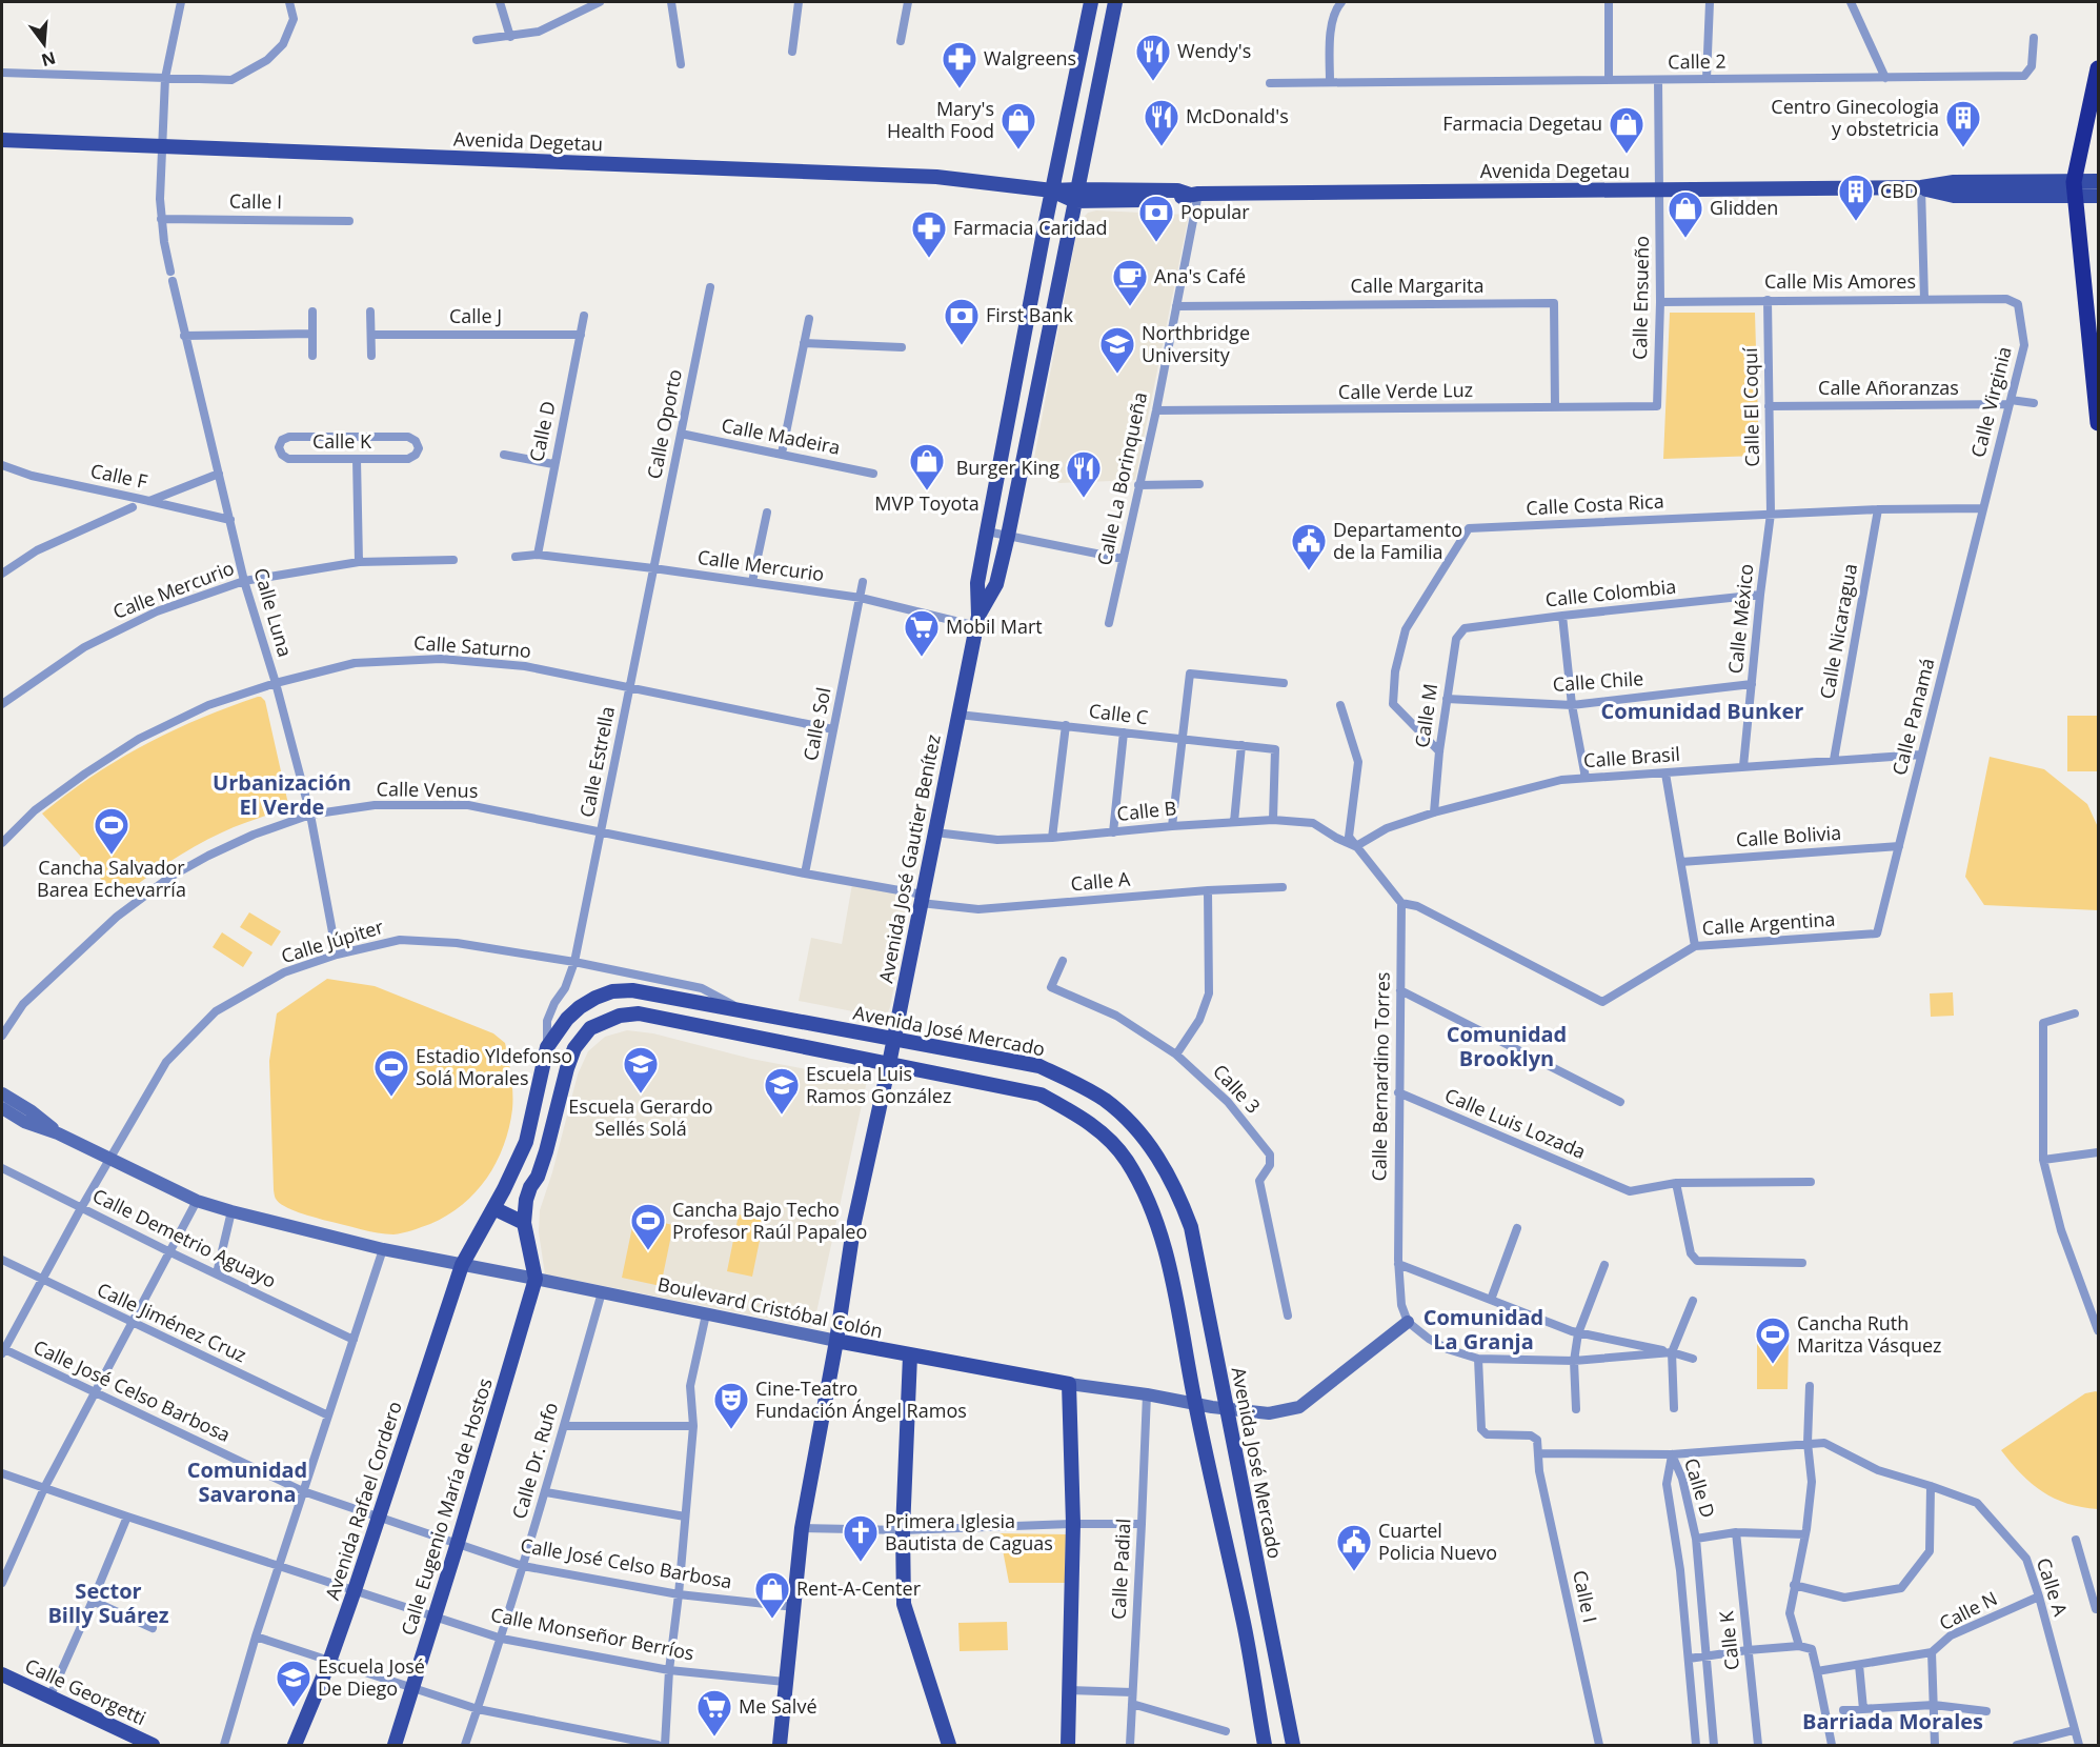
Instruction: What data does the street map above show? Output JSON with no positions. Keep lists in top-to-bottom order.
{
  "streets": {
    "main road": [
      "Avenida Degetau",
      "Avenida José Gautier Benítez",
      "Avenida José Mercado",
      "Boulevard Cristóbal Colón",
      "Avenida Rafael Cordero",
      "Calle Eugenio María de Hostos",
      "Calle Georgetti"
    ],
    "street": [
      "Calle 2",
      "Calle I",
      "Calle Mis Amores",
      "Calle Margarita",
      "Calle Ensueño",
      "Calle J",
      "Calle Añoranzas",
      "Calle Verde Luz",
      "Calle Virginia",
      "Calle El Coquí",
      "Calle Oporto",
      "Calle D",
      "Calle Madeira",
      "Calle K",
      "Calle F",
      "Calle La Borinqueña",
      "Calle Costa Rica",
      "Calle Mercurio",
      "Calle Colombia",
      "Calle Luna",
      "Calle México",
      "Calle Nicaragua",
      "Calle Saturno",
      "Calle Chile",
      "Calle C",
      "Calle M",
      "Calle Panamá",
      "Calle Sol",
      "Calle Brasil",
      "Calle Estrella",
      "Calle Venus",
      "Calle B",
      "Calle Bolivia",
      "Calle A",
      "Calle Argentina",
      "Calle Júpiter",
      "Calle Bernardino Torres",
      "Calle 3",
      "Calle Luis Lozada",
      "Calle Demetrio Aguayo",
      "Calle Jiménez Cruz",
      "Calle José Celso Barbosa",
      "Calle Dr. Rufo",
      "Calle Padial",
      "Calle N",
      "Calle Monseñor Berríos"
    ]
  },
  "crossings": [
    ["Calle 2", "Calle Ensueño"],
    ["Avenida Degetau", "Calle Ensueño"],
    ["Avenida Degetau", "Calle La Borinqueña"],
    ["Avenida Degetau", "Avenida José Gautier Benítez"],
    ["Calle I", "Calle Luna"],
    ["Calle I", "Calle A"],
    ["Calle Mis Amores", "Calle Ensueño"],
    ["Calle Mis Amores", "Calle Virginia"],
    ["Calle Mis Amores", "Calle El Coquí"],
    ["Calle Margarita", "Calle Verde Luz"],
    ["Calle Margarita", "Calle La Borinqueña"],
    ["Calle Ensueño", "Calle Verde Luz"],
    ["Calle J", "Calle D"],
    ["Calle Añoranzas", "Calle Virginia"],
    ["Calle Añoranzas", "Calle El Coquí"],
    ["Calle Verde Luz", "Calle La Borinqueña"],
    ["Calle Virginia", "Calle Costa Rica"],
    ["Calle Virginia", "Calle Panamá"],
    ["Calle El Coquí", "Calle Costa Rica"],
    ["Calle El Coquí", "Calle México"],
    ["Calle Oporto", "Calle Madeira"],
    ["Calle Oporto", "Calle Mercurio"],
    ["Calle Oporto", "Calle Estrella"],
    ["Calle D", "Calle Mercurio"],
    ["Calle D", "Calle A"],
    ["Calle F", "Calle Luna"],
    ["Calle Costa Rica", "Calle México"],
    ["Calle Costa Rica", "Calle Nicaragua"],
    ["Calle Costa Rica", "Calle M"],
    ["Calle Costa Rica", "Calle Panamá"],
    ["Calle Mercurio", "Calle Luna"],
    ["Calle Mercurio", "Calle Sol"],
    ["Calle Mercurio", "Calle Estrella"],
    ["Calle Mercurio", "Avenida José Gautier Benítez"],
    ["Calle Colombia", "Calle México"],
    ["Calle Colombia", "Calle M"],
    ["Calle Luna", "Calle Saturno"],
    ["Calle Luna", "Calle Venus"],
    ["Calle Luna", "Calle Júpiter"],
    ["Calle México", "Calle Chile"],
    ["Calle México", "Calle Brasil"],
    ["Calle Nicaragua", "Calle Brasil"],
    ["Calle Saturno", "Calle Sol"],
    ["Calle Saturno", "Calle Estrella"],
    ["Calle Chile", "Calle M"],
    ["Calle C", "Calle B"],
    ["Calle C", "Avenida José Gautier Benítez"],
    ["Calle M", "Calle Brasil"],
    ["Calle Panamá", "Calle Brasil"],
    ["Calle Panamá", "Calle Bolivia"],
    ["Calle Panamá", "Calle Argentina"],
    ["Calle Sol", "Calle Venus"],
    ["Calle Brasil", "Calle B"],
    ["Calle Estrella", "Calle Venus"],
    ["Calle Estrella", "Calle Júpiter"],
    ["Calle Estrella", "Avenida José Mercado"],
    ["Calle Venus", "Avenida José Gautier Benítez"],
    ["Calle Venus", "Calle A"],
    ["Calle B", "Avenida José Gautier Benítez"],
    ["Avenida José Gautier Benítez", "Calle A"],
    ["Avenida José Gautier Benítez", "Avenida José Mercado"],
    ["Avenida José Gautier Benítez", "Boulevard Cristóbal Colón"],
    ["Avenida José Gautier Benítez", "Calle José Celso Barbosa"],
    ["Avenida José Gautier Benítez", "Calle Monseñor Berríos"],
    ["Calle A", "Calle N"],
    ["Calle Argentina", "Calle Bernardino Torres"],
    ["Calle Júpiter", "Avenida José Mercado"],
    ["Calle Júpiter", "Calle Demetrio Aguayo"],
    ["Calle Júpiter", "Boulevard Cristóbal Colón"],
    ["Calle Júpiter", "Calle Jiménez Cruz"],
    ["Calle Júpiter", "Calle José Celso Barbosa"],
    ["Avenida José Mercado", "Boulevard Cristóbal Colón"],
    ["Avenida José Mercado", "Avenida Rafael Cordero"],
    ["Calle Bernardino Torres", "Calle Luis Lozada"],
    ["Calle Bernardino Torres", "Boulevard Cristóbal Colón"],
    ["Boulevard Cristóbal Colón", "Calle Dr. Rufo"],
    ["Boulevard Cristóbal Colón", "Avenida Rafael Cordero"],
    ["Boulevard Cristóbal Colón", "Calle Eugenio María de Hostos"],
    ["Boulevard Cristóbal Colón", "Calle Padial"],
    ["Calle José Celso Barbosa", "Calle Dr. Rufo"],
    ["Calle José Celso Barbosa", "Avenida Rafael Cordero"],
    ["Calle José Celso Barbosa", "Calle Eugenio María de Hostos"],
    ["Calle Dr. Rufo", "Calle Monseñor Berríos"],
    ["Avenida Rafael Cordero", "Calle Monseñor Berríos"],
    ["Calle Eugenio María de Hostos", "Calle Monseñor Berríos"]
  ],
  "districts": [
    "Comunidad Bunker",
    "Urbanización El Verde",
    "Comunidad Brooklyn",
    "Comunidad La Granja",
    "Comunidad Savarona",
    "Sector Billy Suárez",
    "Barriada Morales"
  ],
  "places": {
    "restaurant": ["Wendy's", "McDonald's", "Burger King"],
    "pharmacy": ["Walgreens", "Farmacia Caridad"],
    "building": ["Centro Ginecologia y obstetricia", "CBD"],
    "shop": [
      "Mary's Health Food",
      "Farmacia Degetau",
      "Glidden",
      "MVP Toyota",
      "Rent-A-Center"
    ],
    "bank": ["Popular", "First Bank"],
    "cafe": ["Ana's Café"],
    "school or university": [
      "Northbridge University",
      "Escuela Gerardo Sellés Solá",
      "Escuela Luis Ramos González",
      "Escuela José De Diego"
    ],
    "public building": ["Departamento de la Familia", "Cuartel Policia Nuevo"],
    "supermarket": ["Mobil Mart", "Me Salvé"],
    "sports": [
      "Cancha Salvador Barea Echevarría",
      "Estadio Yldefonso Solá Morales",
      "Cancha Bajo Techo Profesor Raúl Papaleo",
      "Cancha Ruth Maritza Vásquez"
    ],
    "theatre": ["Cine-Teatro Fundación Ángel Ramos"],
    "church": ["Primera Iglesia Bautista de Caguas"]
  },
  "north": "bottom"
}
